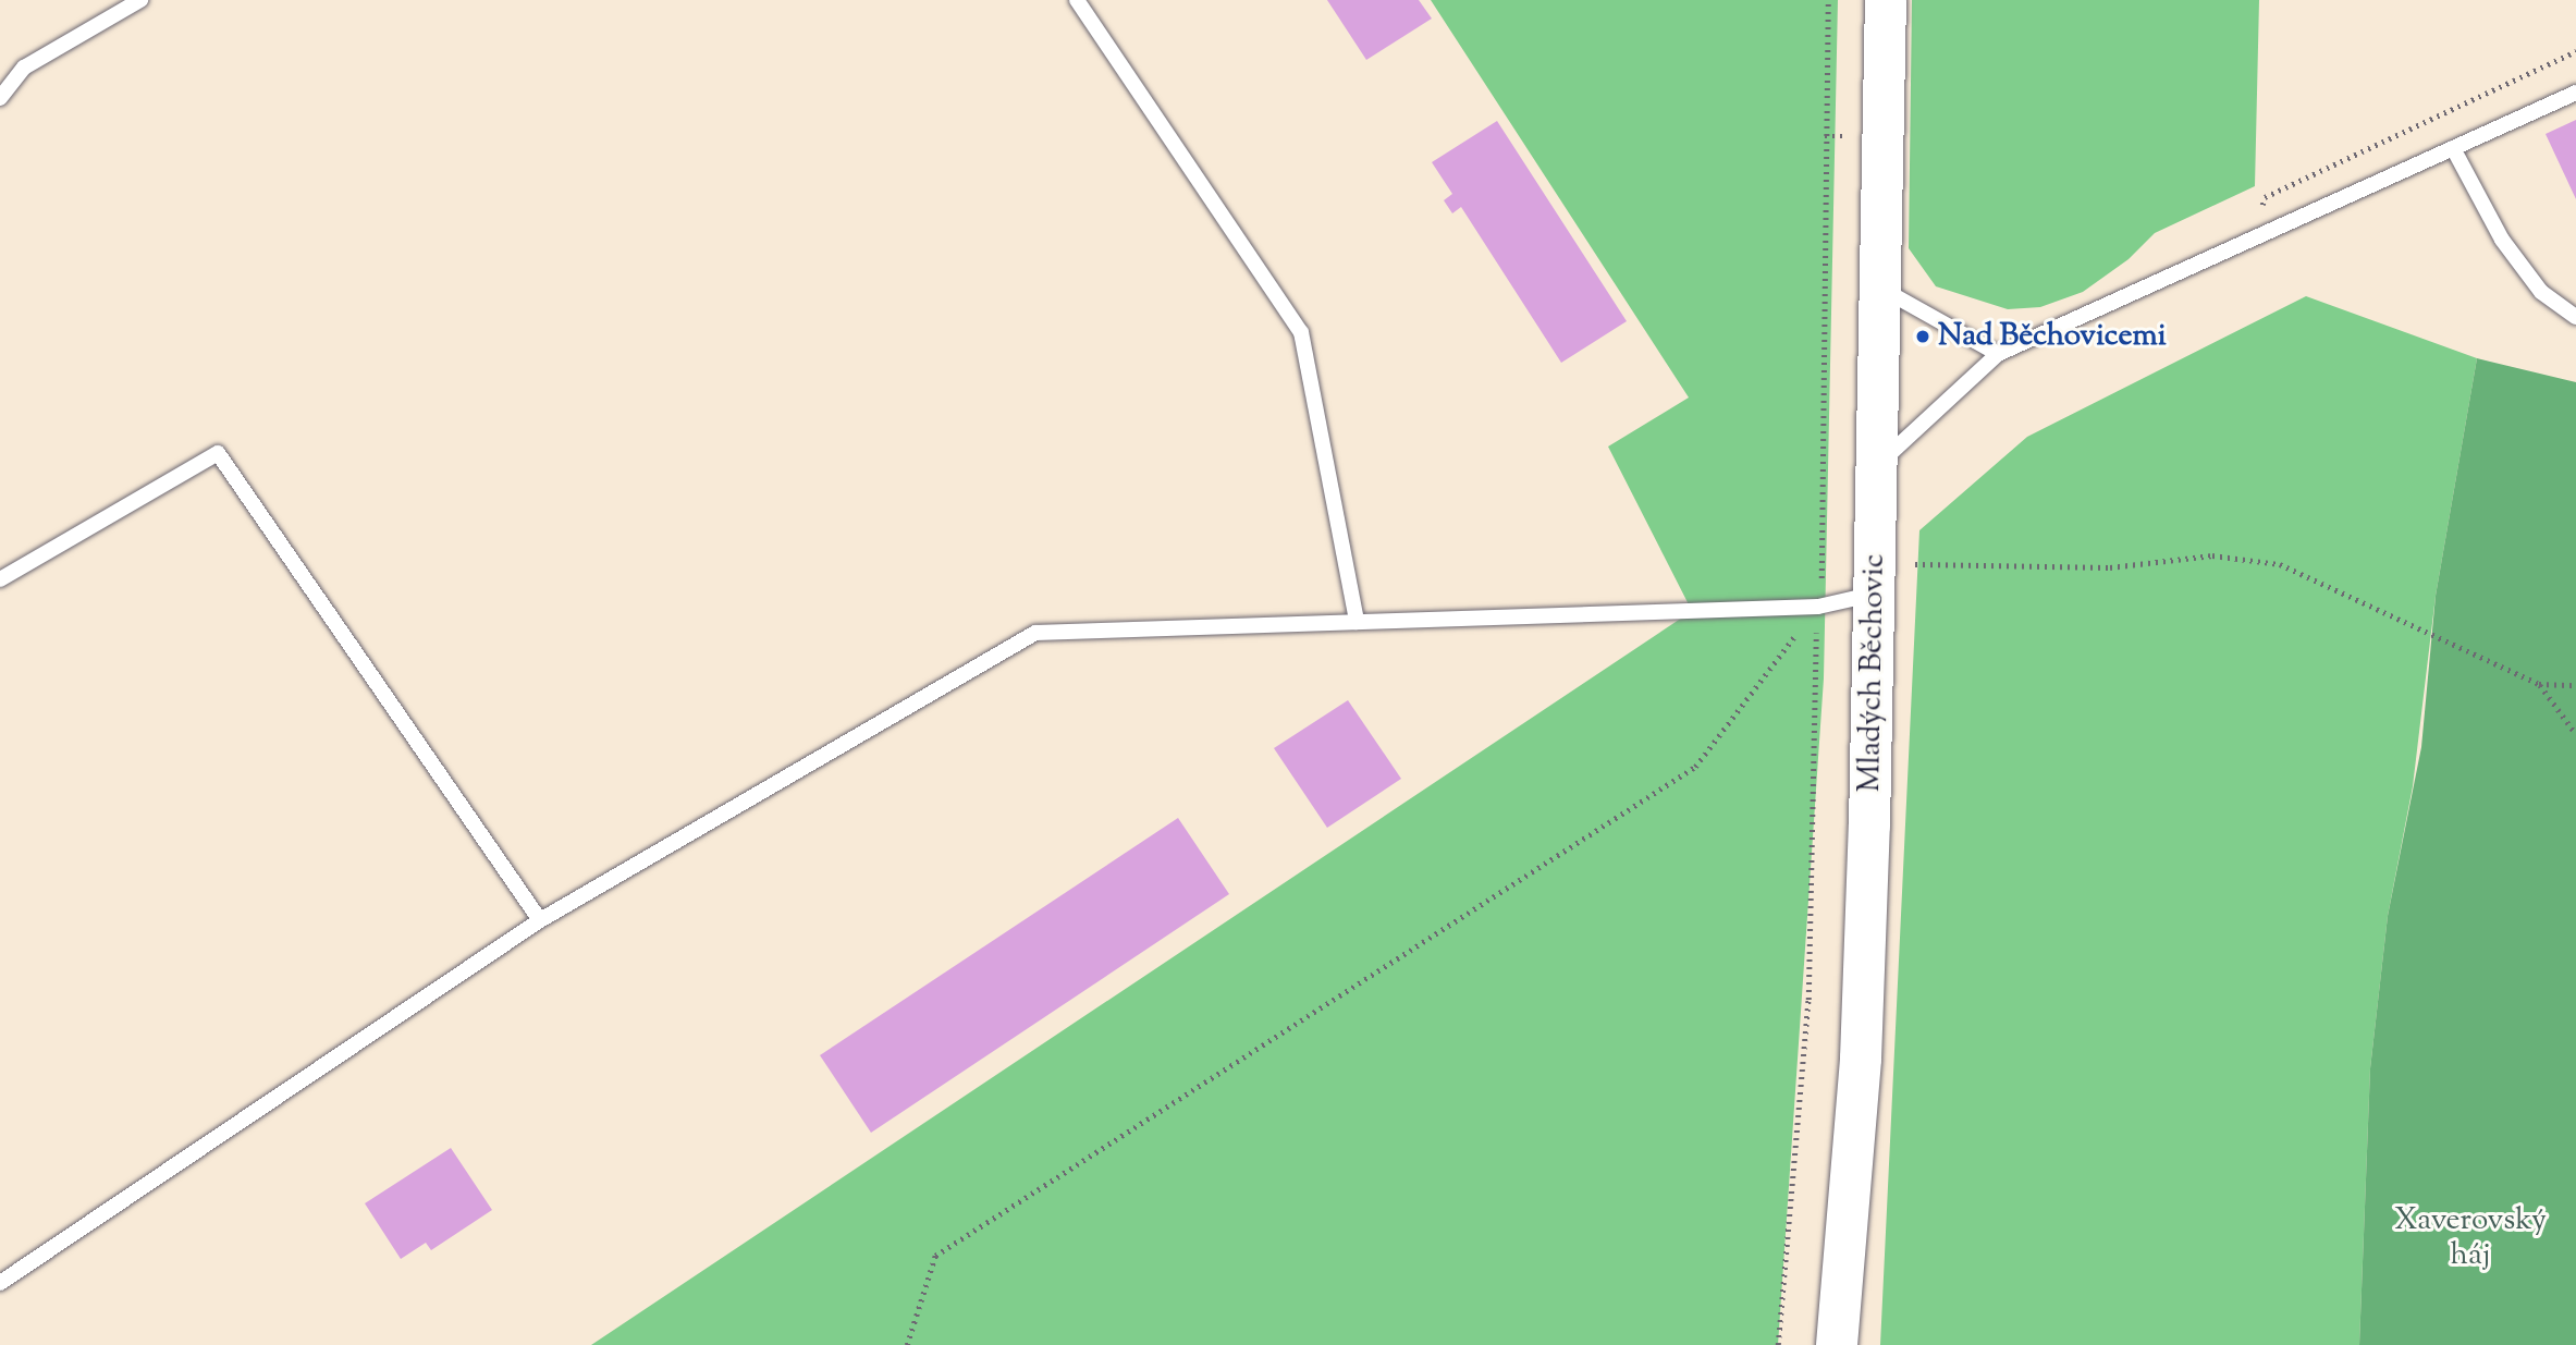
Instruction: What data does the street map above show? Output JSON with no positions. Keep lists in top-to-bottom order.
{
  "streets": {
    "street": ["Mladých Běchovic"]
  },
  "parks": ["Xaverovský háj"],
  "places": ["Nad Běchovicemi"]
}
